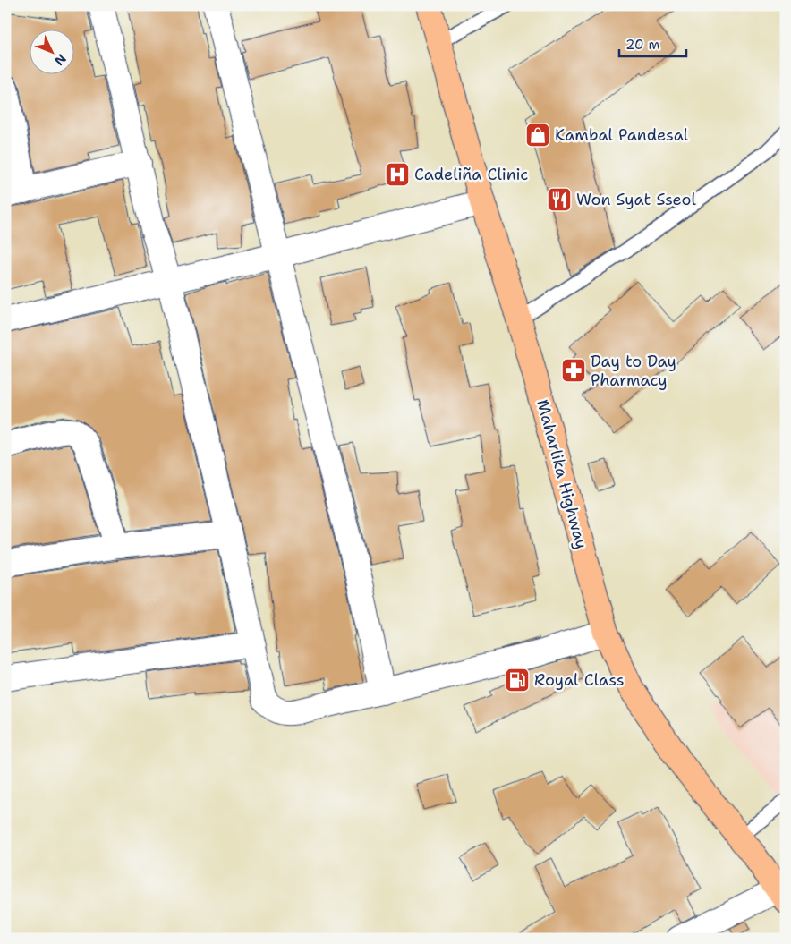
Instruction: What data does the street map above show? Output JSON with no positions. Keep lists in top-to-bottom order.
{
  "streets": {
    "main road": ["Maharlika Highway"]
  },
  "places": {
    "shop": ["Kambal Pandesal"],
    "hospital": ["Cadeliña Clinic"],
    "restaurant": ["Won Syat Sseol"],
    "pharmacy": ["Day to Day Pharmacy"],
    "fuel station": ["Royal Class"]
  },
  "scale_bar": "20 m",
  "north": "bottom right"
}
